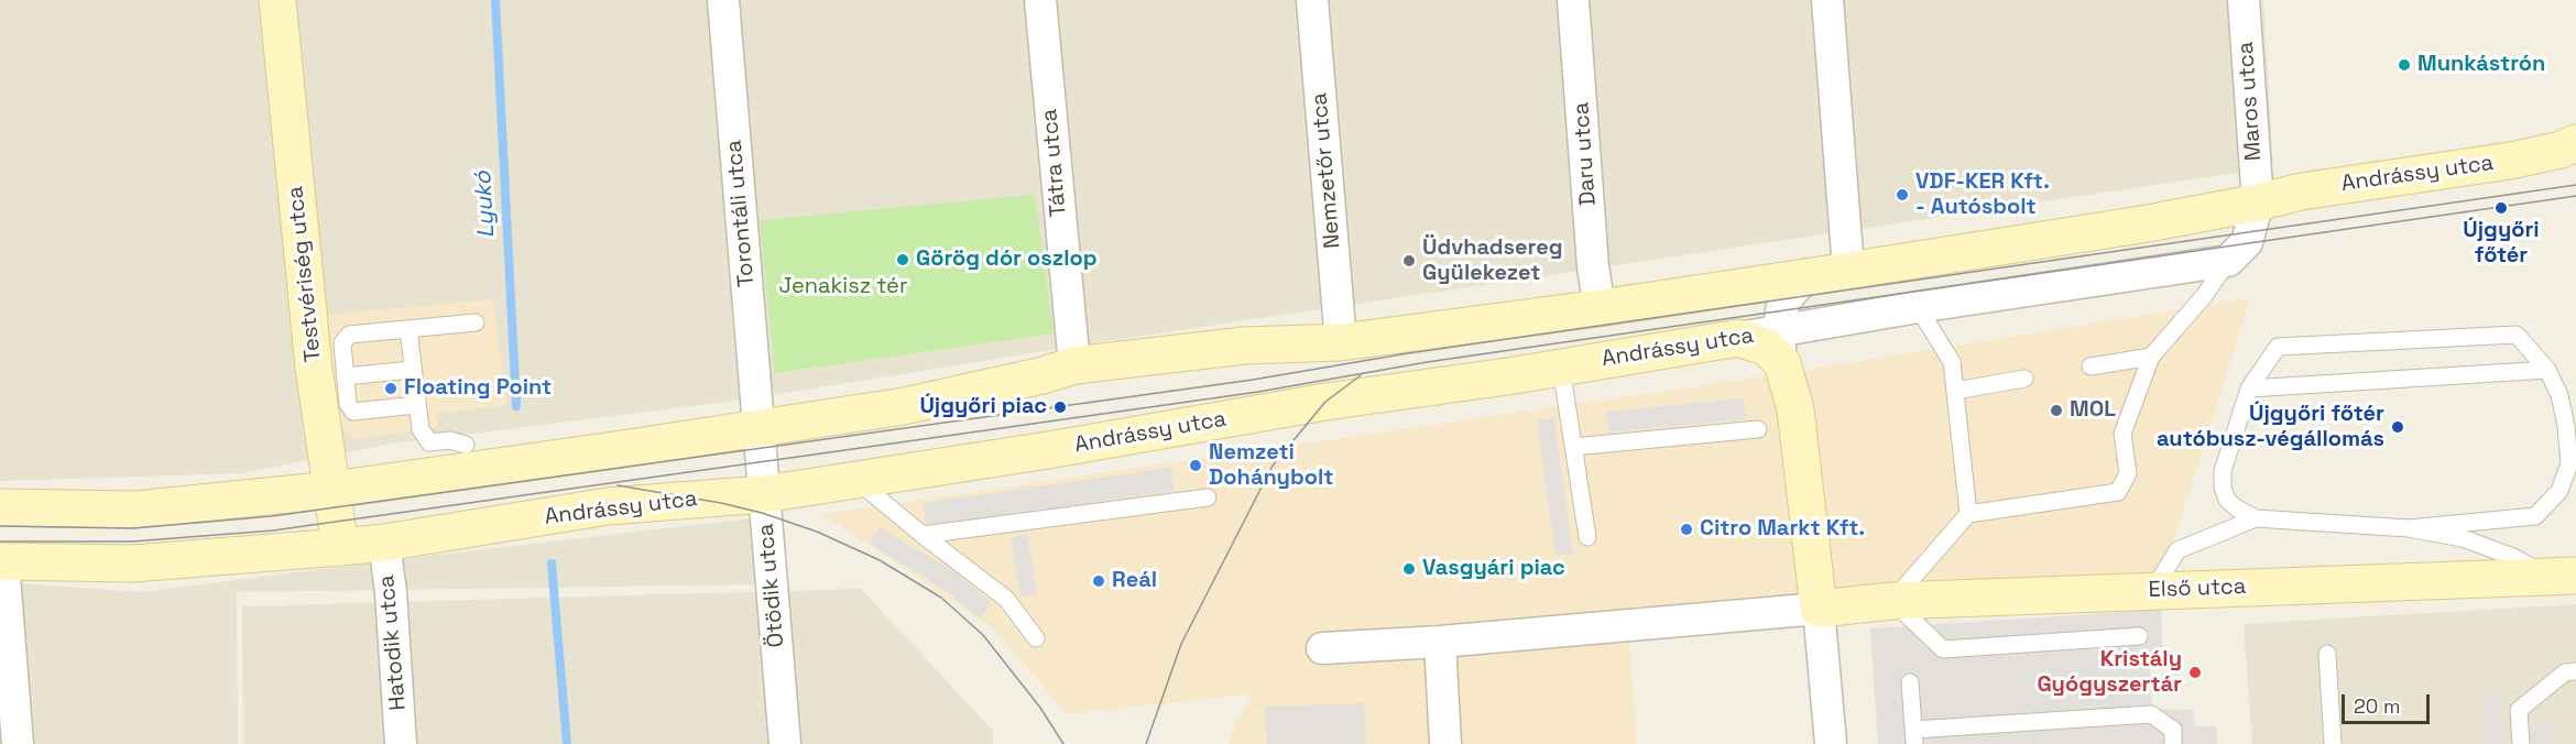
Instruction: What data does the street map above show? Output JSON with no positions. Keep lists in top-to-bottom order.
{
  "streets": {
    "street": [
      "Maros utca",
      "Daru utca",
      "Tátra utca",
      "Nemzetőr utca",
      "Andrássy utca",
      "Torontáli utca",
      "Testvériség utca",
      "Ötödik utca",
      "Első utca",
      "Hatodik utca"
    ]
  },
  "crossings": [
    ["Maros utca", "Andrássy utca"],
    ["Daru utca", "Andrássy utca"],
    ["Tátra utca", "Andrássy utca"],
    ["Nemzetőr utca", "Andrássy utca"],
    ["Andrássy utca", "Torontáli utca"],
    ["Andrássy utca", "Testvériség utca"],
    ["Andrássy utca", "Ötödik utca"],
    ["Andrássy utca", "Hatodik utca"],
    ["Torontáli utca", "Ötödik utca"]
  ],
  "water": ["Lyukó"],
  "parks": ["Jenakisz tér"],
  "places": [
    "Munkástrón",
    "VDF-KER Kft. - Autósbolt",
    "Újgyőri főtér",
    "Görög dór oszlop",
    "Üdvhadsereg Gyülekezet",
    "Floating Point",
    "Újgyőri piac",
    "MOL",
    "Újgyőri főtér autóbusz-végállomás",
    "Nemzeti Dohánybolt",
    "Citro Markt Kft.",
    "Vasgyári piac",
    "Reál",
    "Kristály Gyógyszertár"
  ],
  "scale_bar": "20 m"
}
